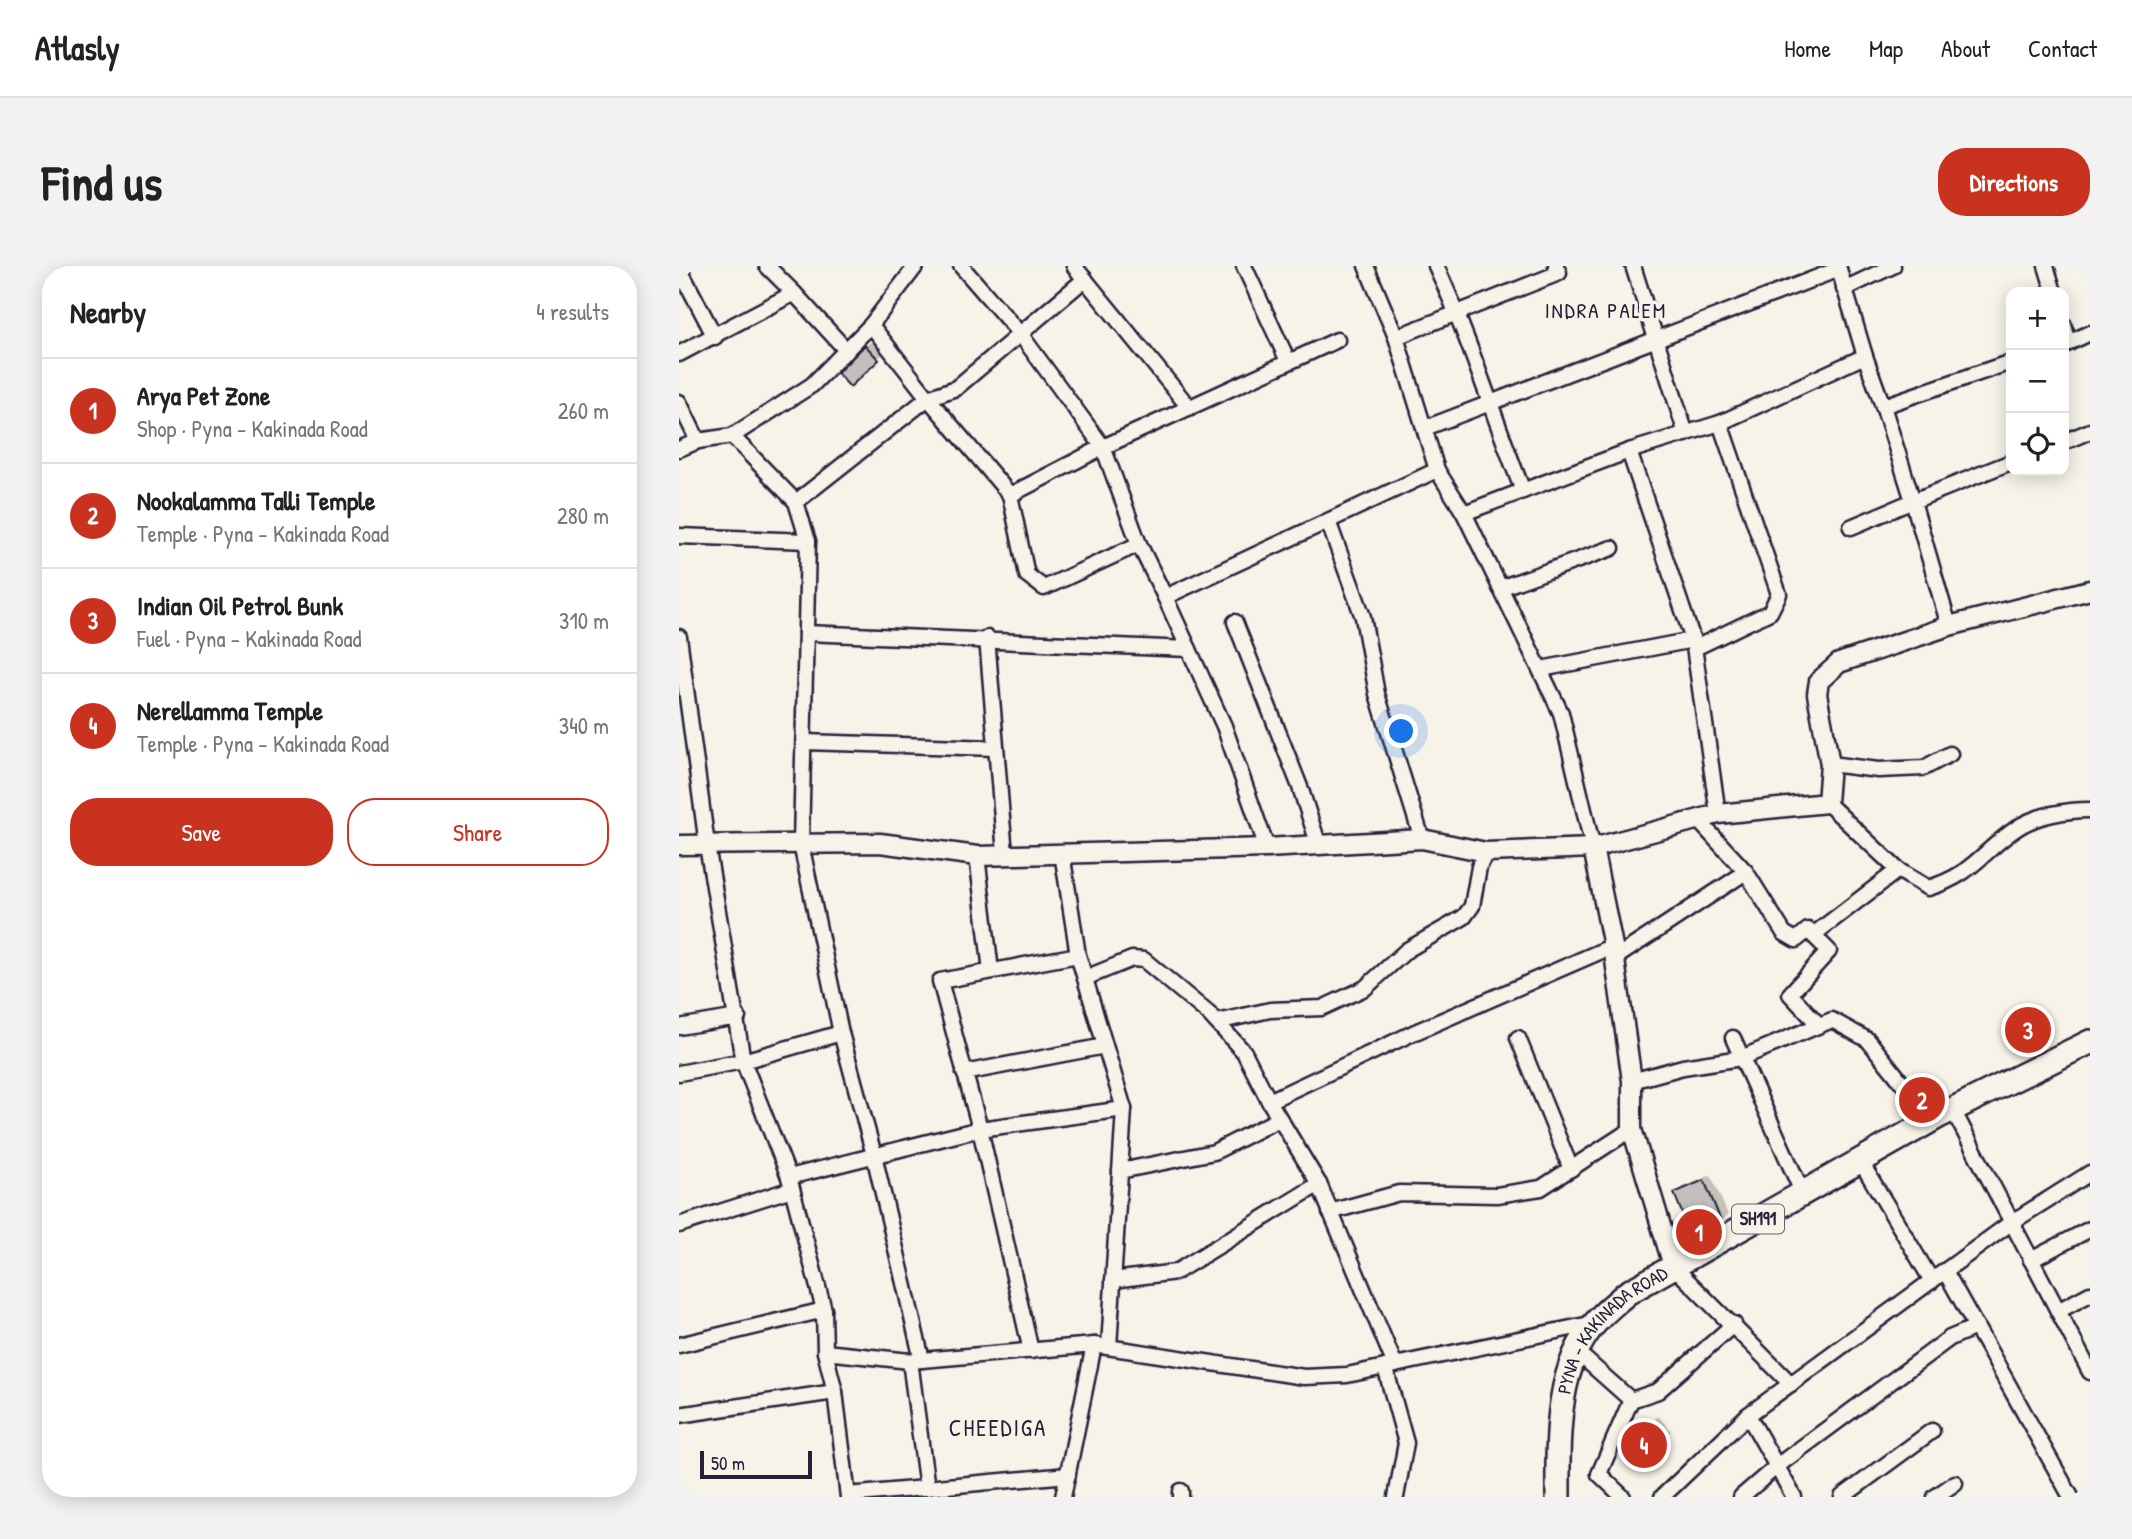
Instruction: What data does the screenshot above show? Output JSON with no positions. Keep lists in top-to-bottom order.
{
  "streets": {
    "main road": ["SH191", "PYNA - KAKINADA ROAD"]
  },
  "districts": ["INDRA PALEM", "CHEEDIGA"],
  "scale_bar": "50 m",
  "page": {
    "header": "Atlasly",
    "nav": [
      "Home",
      "Map",
      "About",
      "Contact"
    ],
    "buttons": [
      "Directions",
      ["Save", "Share"]
    ],
    "title": "Find us",
    "heading": ["Nearby", "4 results"],
    "map_buttons": ["+", "−"],
    "list": [
      {
        "mark": "1",
        "name": "Arya Pet Zone",
        "note": "Shop · Pyna - Kakinada Road",
        "value": "260 m"
      },
      {
        "mark": "2",
        "name": "Nookalamma Talli Temple",
        "note": "Temple · Pyna - Kakinada Road",
        "value": "280 m"
      },
      {
        "mark": "3",
        "name": "Indian Oil Petrol Bunk",
        "note": "Fuel · Pyna - Kakinada Road",
        "value": "310 m"
      },
      {
        "mark": "4",
        "name": "Nerellamma Temple",
        "note": "Temple · Pyna - Kakinada Road",
        "value": "340 m"
      }
    ],
    "pins": [
      "3",
      "2",
      "1",
      "4"
    ],
    "scale": "50 m"
  }
}
